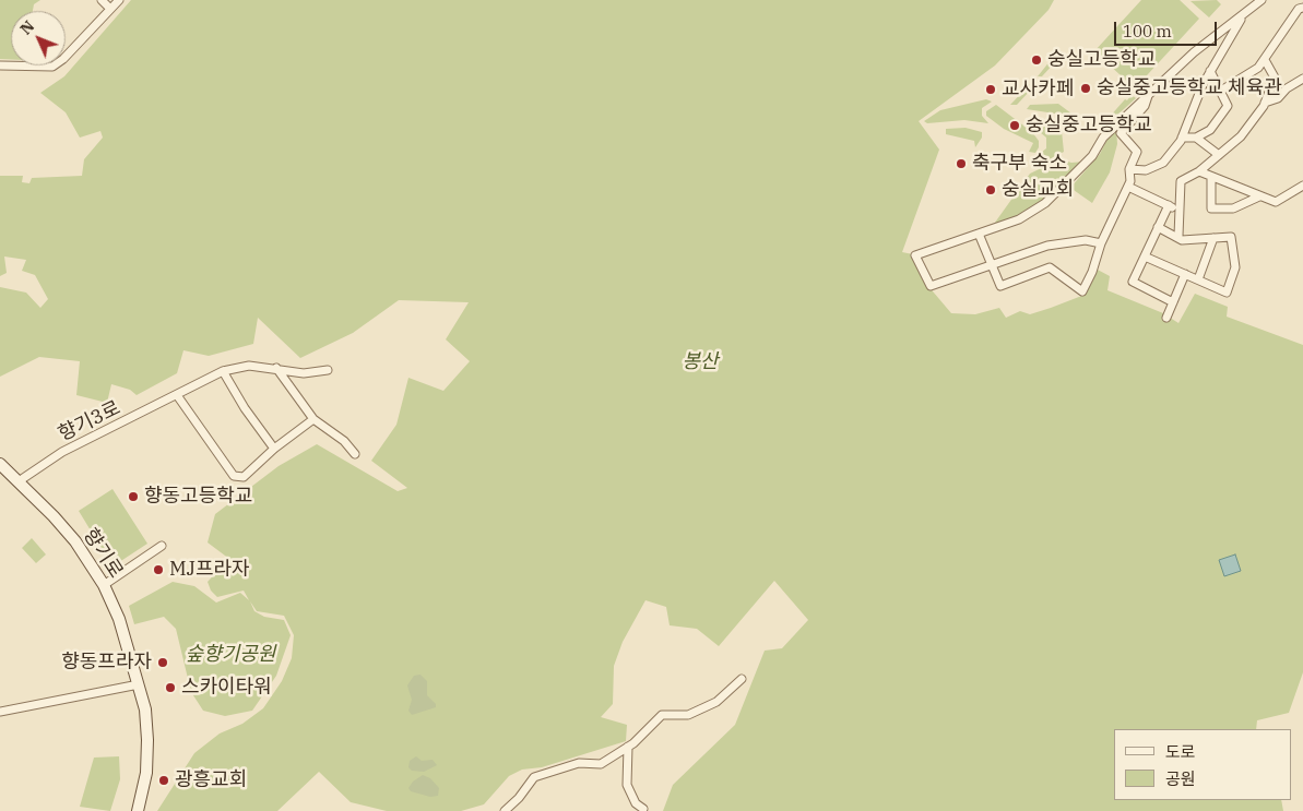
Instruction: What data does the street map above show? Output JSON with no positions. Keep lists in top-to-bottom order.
{
  "streets": {
    "main road": ["향기로"],
    "street": ["향기3로"]
  },
  "crossings": [
    ["향기3로", "향기로"]
  ],
  "parks": ["봉산", "숲향기공원"],
  "places": [
    "숭실고등학교",
    "숭실중고등학교 체육관",
    "교사카페",
    "숭실중고등학교",
    "축구부 숙소",
    "숭실교회",
    "향동고등학교",
    "MJ프라자",
    "향동프라자",
    "스카이타워",
    "광흥교회"
  ],
  "legend": ["도로", "공원"],
  "scale_bar": "100 m",
  "north": "top left"
}
